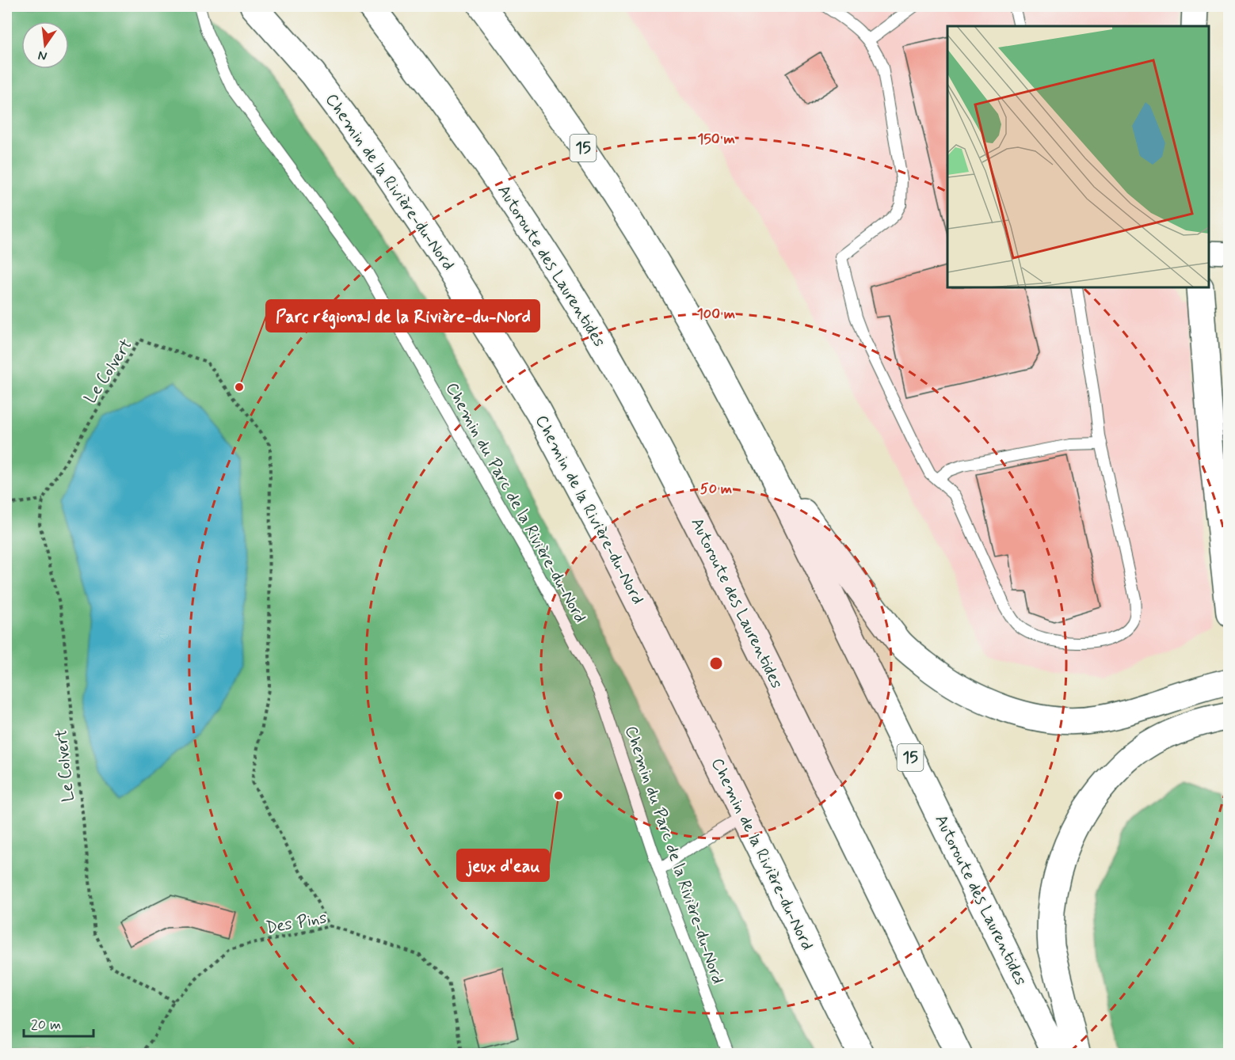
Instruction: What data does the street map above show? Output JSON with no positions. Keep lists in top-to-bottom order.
{
  "streets": {
    "main road": ["15", "Chemin de la Rivière-du-Nord", "Autoroute des Laurentides"],
    "lane": ["Chemin du Parc de la Rivière-du-Nord"],
    "path": ["Le Colvert", "Des Pins"]
  },
  "crossings": [
    ["Le Colvert", "Des Pins"]
  ],
  "places": ["Parc régional de la Rivière-du-Nord", "jeux d'eau"],
  "scale_bar": "20 m",
  "north": "bottom",
  "rings": ["150 m", "100 m", "50 m"]
}
